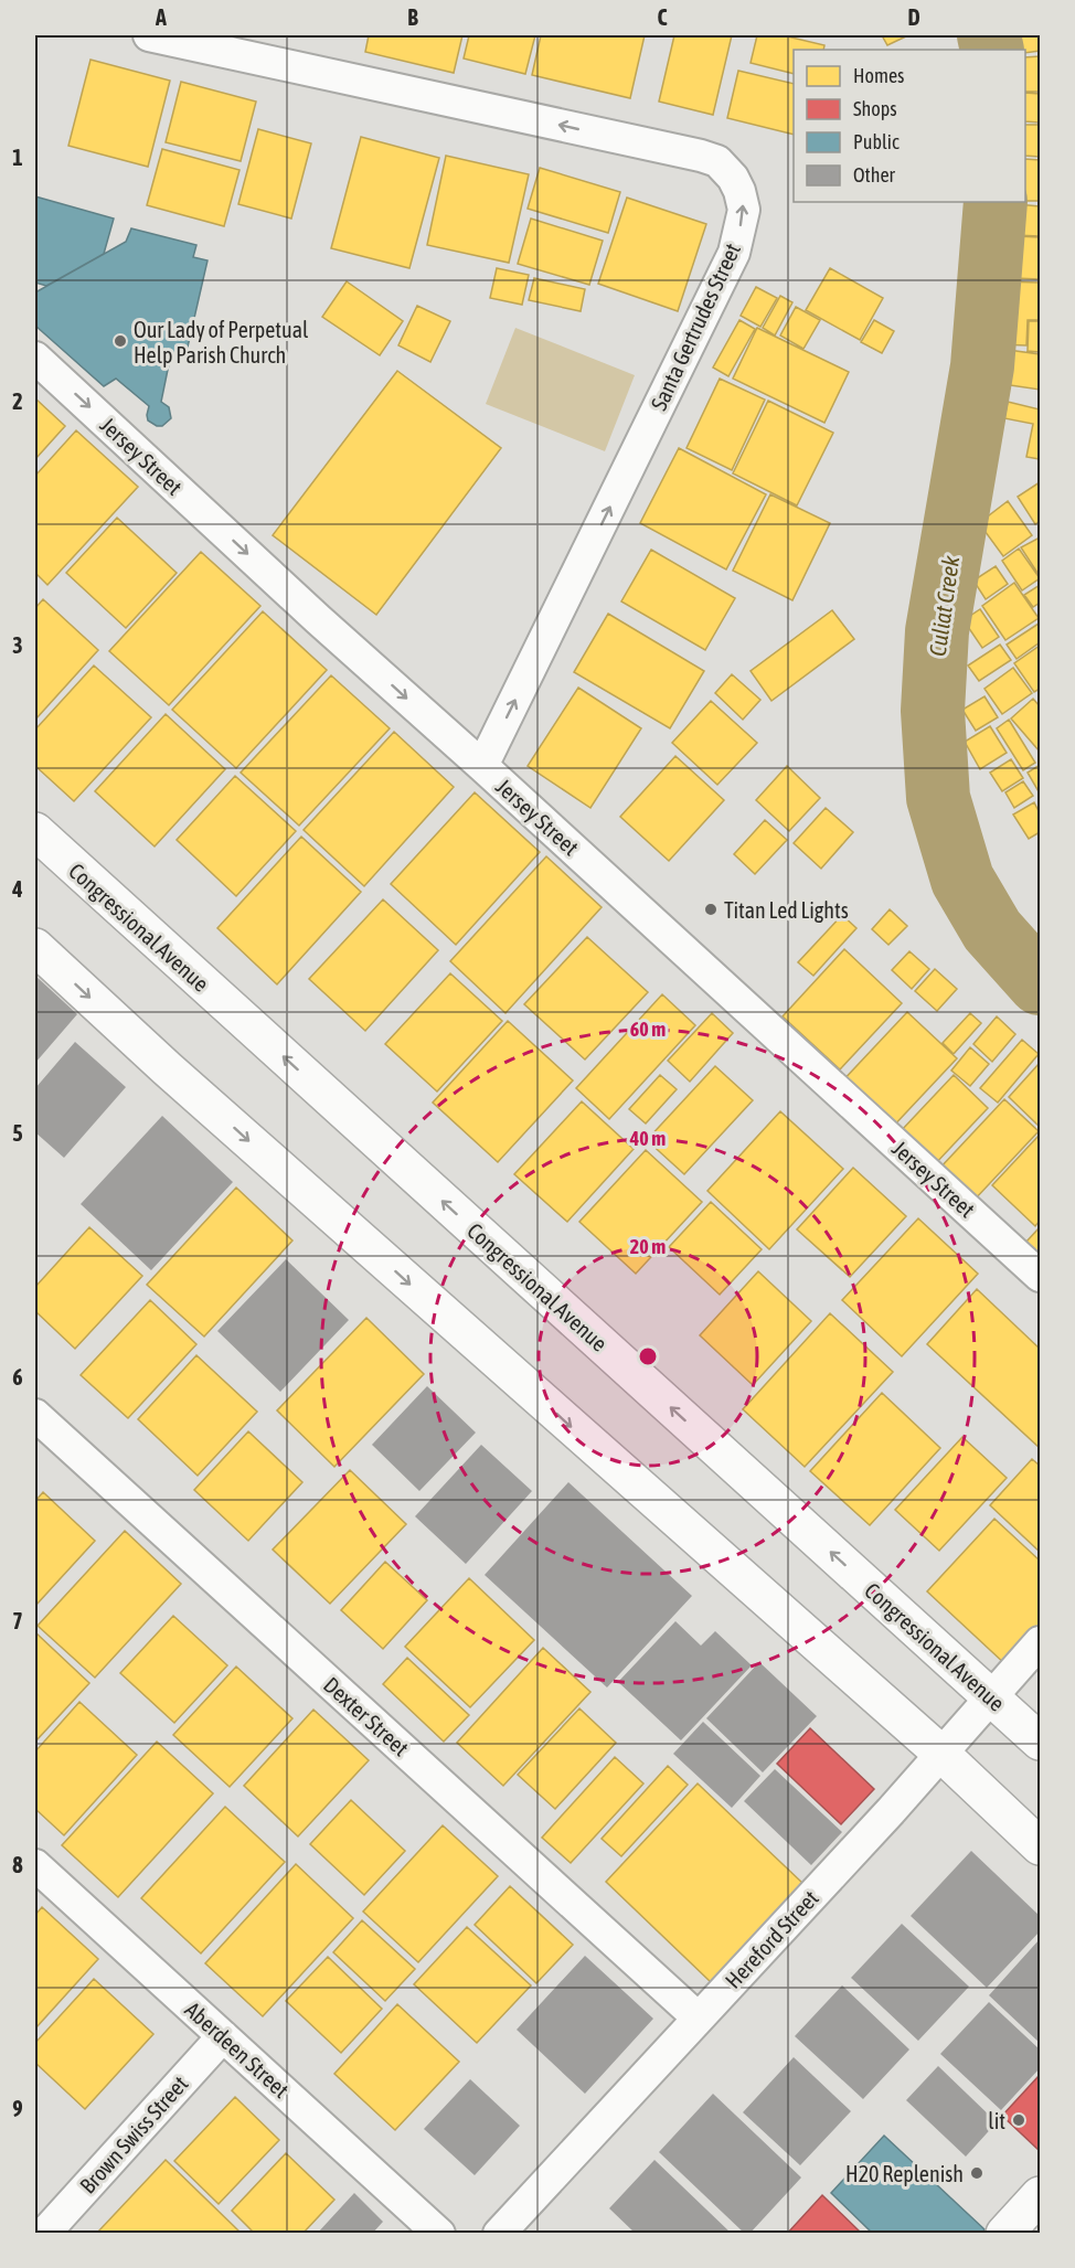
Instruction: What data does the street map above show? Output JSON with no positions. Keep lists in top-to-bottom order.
{
  "streets": {
    "main road": ["Congressional Avenue"],
    "street": [
      "Santa Gertrudes Street",
      "Jersey Street",
      "Dexter Street",
      "Hereford Street",
      "Aberdeen Street",
      "Brown Swiss Street"
    ]
  },
  "crossings": [
    ["Santa Gertrudes Street", "Jersey Street"],
    ["Congressional Avenue", "Hereford Street"],
    ["Dexter Street", "Hereford Street"],
    ["Aberdeen Street", "Brown Swiss Street"]
  ],
  "one_way": ["Jersey Street"],
  "water": ["Culiat Creek"],
  "places": [
    "Our Lady of Perpetual Help Parish Church",
    "Titan Led Lights",
    "lit",
    "H20 Replenish"
  ],
  "legend": [
    "Homes",
    "Shops",
    "Public",
    "Other"
  ],
  "grid": {
    "columns": [
      "A",
      "B",
      "C",
      "D"
    ],
    "rows": [
      "1",
      "2",
      "3",
      "4",
      "5",
      "6",
      "7",
      "8",
      "9"
    ]
  },
  "rings": ["60 m", "40 m", "20 m"]
}
